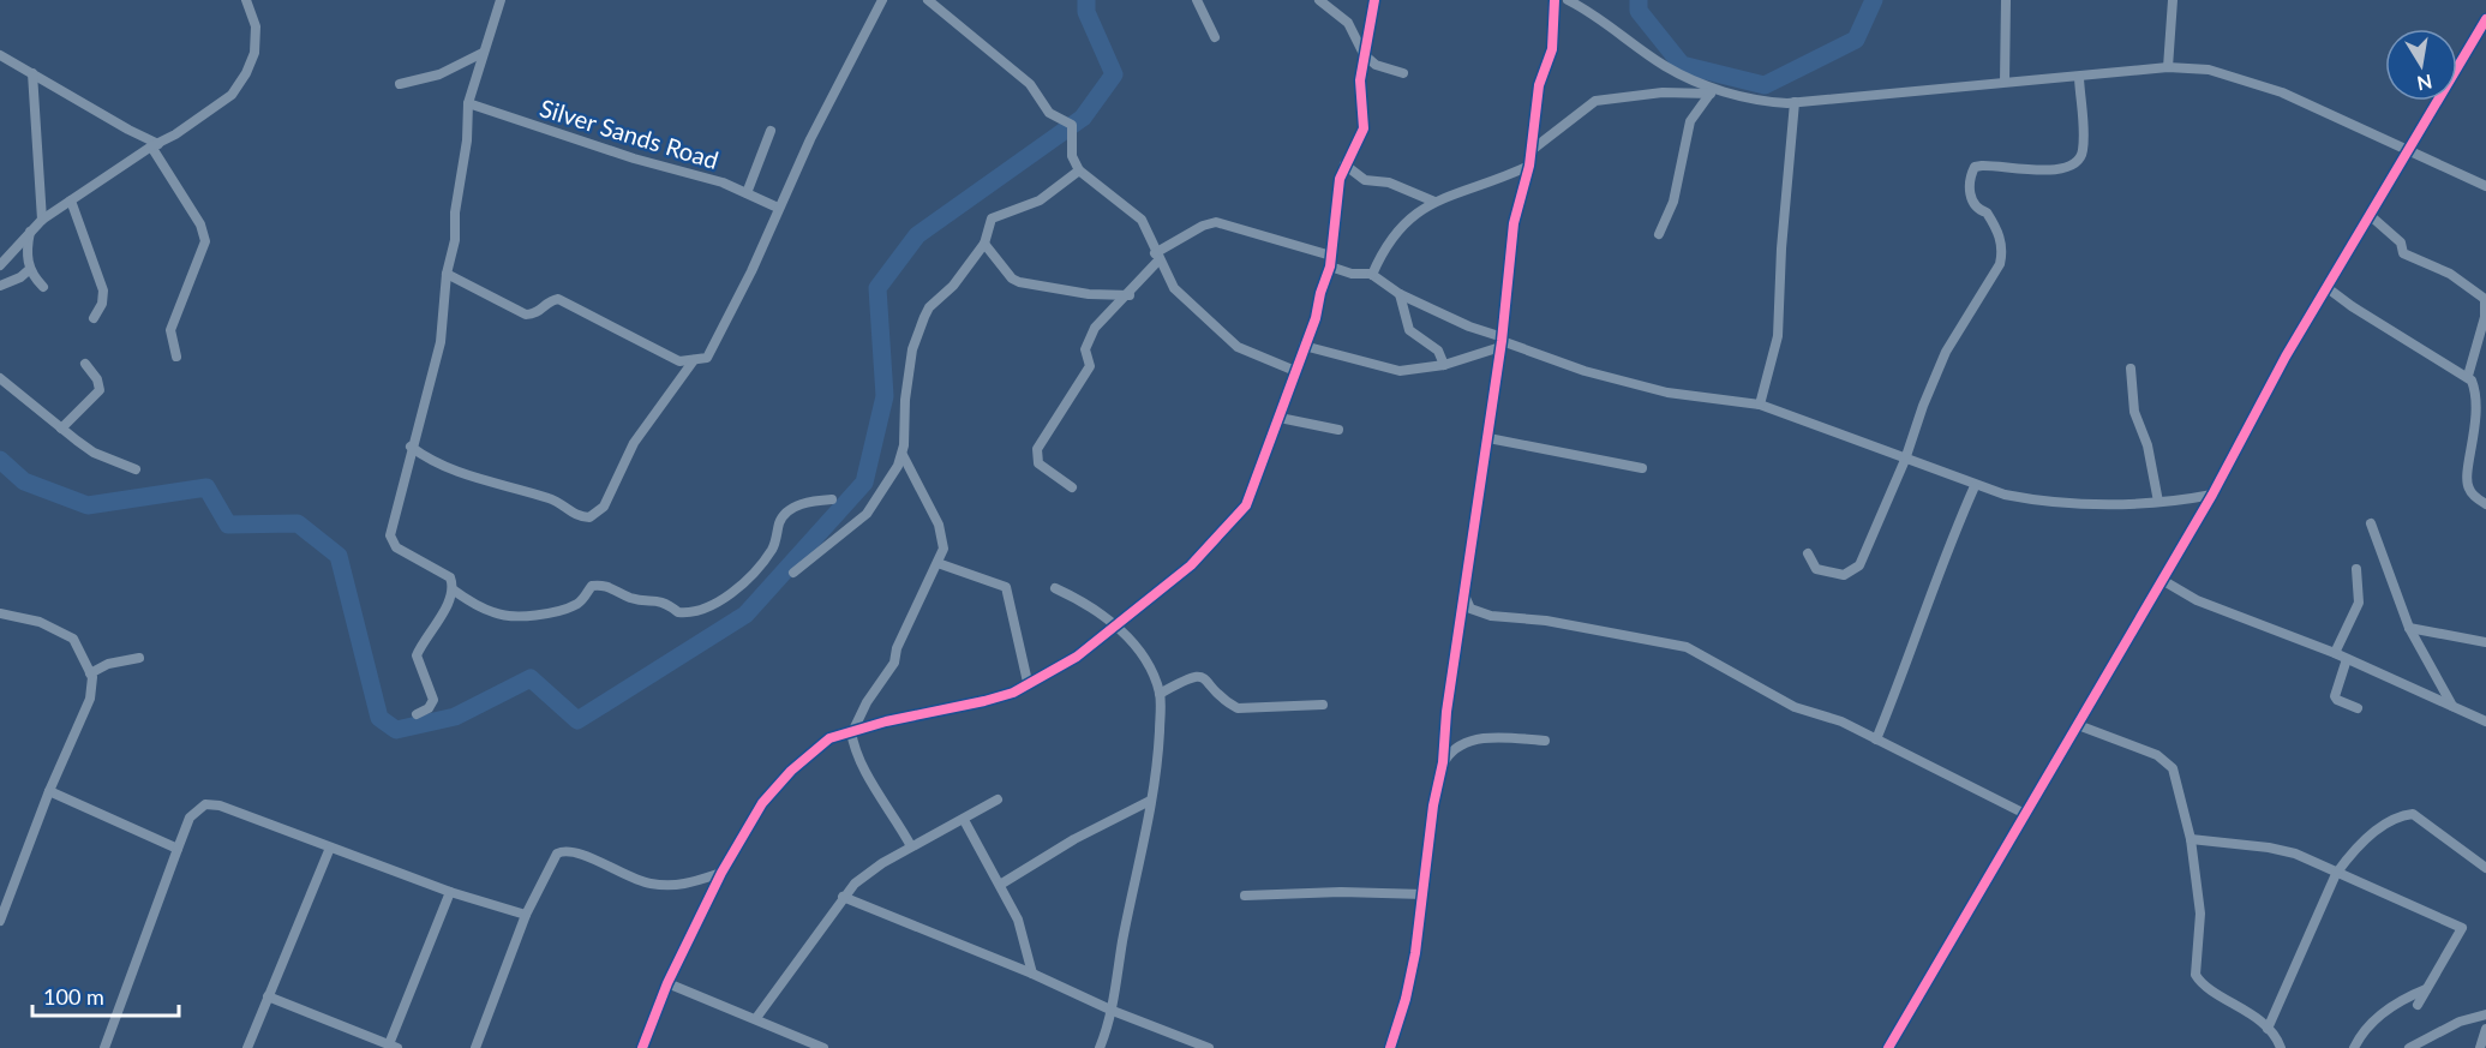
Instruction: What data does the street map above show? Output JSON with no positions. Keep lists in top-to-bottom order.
{
  "streets": {
    "street": ["Silver Sands Road"]
  },
  "scale_bar": "100 m",
  "north": "bottom"
}
